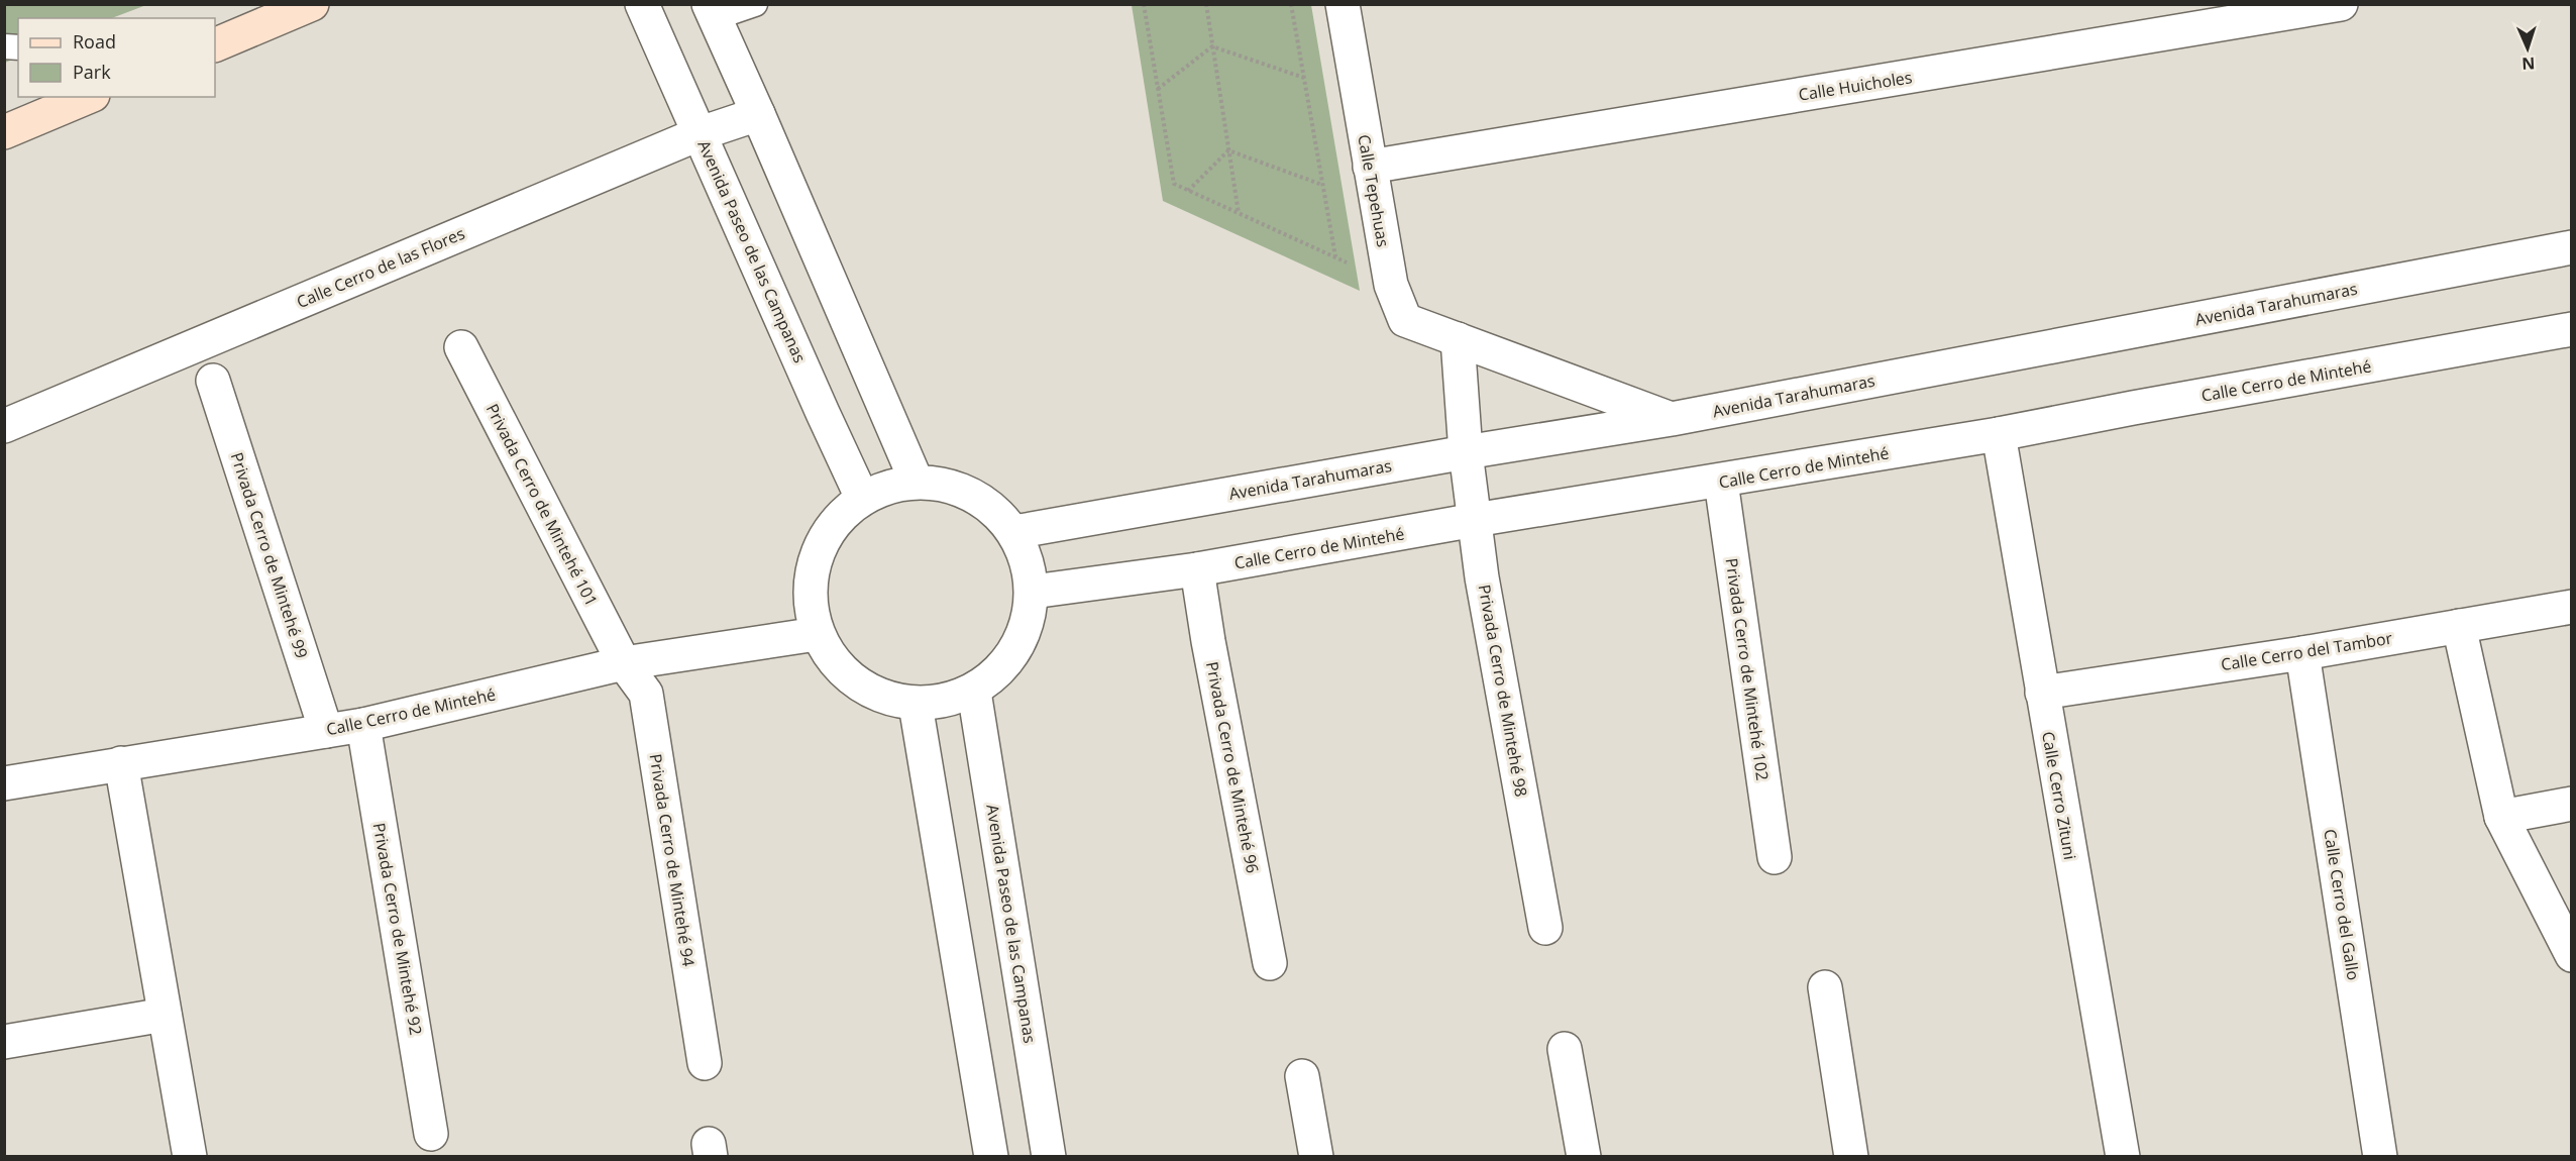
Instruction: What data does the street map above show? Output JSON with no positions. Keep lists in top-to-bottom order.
{
  "streets": {
    "street": [
      "Calle Huicholes",
      "Calle Tepehuas",
      "Avenida Paseo de las Campanas",
      "Calle Cerro de las Flores",
      "Avenida Tarahumaras",
      "Calle Cerro de Mintehé",
      "Privada Cerro de Mintehé 101",
      "Privada Cerro de Mintehé 99",
      "Calle Cerro del Tambor",
      "Privada Cerro de Mintehé 102",
      "Privada Cerro de Mintehé 98",
      "Privada Cerro de Mintehé 96",
      "Calle Cerro Zituni",
      "Privada Cerro de Mintehé 94",
      "Calle Cerro del Gallo",
      "Privada Cerro de Mintehé 92"
    ]
  },
  "crossings": [
    ["Calle Huicholes", "Calle Tepehuas"],
    ["Calle Tepehuas", "Avenida Tarahumaras"],
    ["Avenida Paseo de las Campanas", "Calle Cerro de las Flores"],
    ["Avenida Tarahumaras", "Privada Cerro de Mintehé 98"],
    ["Calle Cerro de Mintehé", "Privada Cerro de Mintehé 101"],
    ["Calle Cerro de Mintehé", "Privada Cerro de Mintehé 99"],
    ["Calle Cerro de Mintehé", "Privada Cerro de Mintehé 102"],
    ["Calle Cerro de Mintehé", "Privada Cerro de Mintehé 98"],
    ["Calle Cerro de Mintehé", "Privada Cerro de Mintehé 96"],
    ["Calle Cerro de Mintehé", "Calle Cerro Zituni"],
    ["Calle Cerro de Mintehé", "Privada Cerro de Mintehé 94"],
    ["Calle Cerro de Mintehé", "Privada Cerro de Mintehé 92"],
    ["Privada Cerro de Mintehé 101", "Privada Cerro de Mintehé 94"],
    ["Calle Cerro del Tambor", "Calle Cerro Zituni"],
    ["Calle Cerro del Tambor", "Calle Cerro del Gallo"]
  ],
  "legend": ["Road", "Park"],
  "north": "bottom"
}
